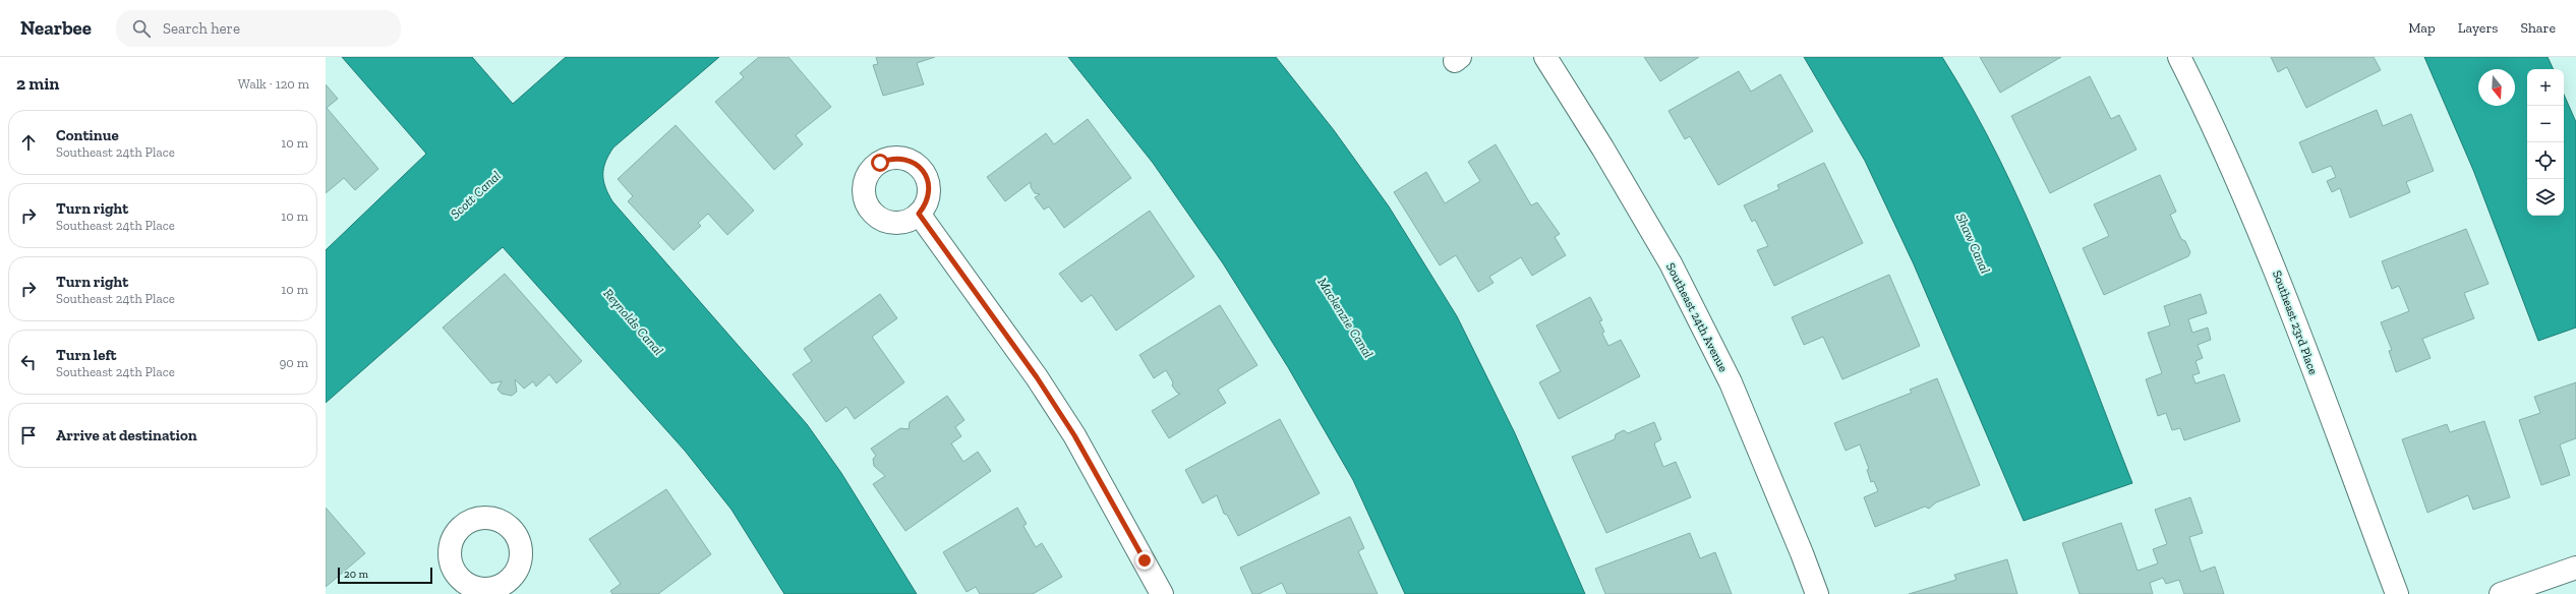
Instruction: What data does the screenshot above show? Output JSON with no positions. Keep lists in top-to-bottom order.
{
  "streets": {
    "street": ["Southeast 24th Avenue", "Southeast 23rd Place"]
  },
  "water": [
    "Scott Canal",
    "Shaw Canal",
    "Mackenzie Canal",
    "Reynolds Canal"
  ],
  "scale_bar": "20 m",
  "north": "bottom",
  "page": {
    "header": "Nearbee",
    "search": "Search here",
    "nav": ["Map", "Layers", "Share"],
    "heading": ["2 min", "Walk · 120 m"],
    "map_buttons": ["+", "−"],
    "list": [
      ["Continue", "Southeast 24th Place", "10 m"],
      ["Turn right", "Southeast 24th Place", "10 m"],
      ["Turn right", "Southeast 24th Place", "10 m"],
      ["Turn left", "Southeast 24th Place", "90 m"],
      "Arrive at destination"
    ],
    "scale": "20 m"
  }
}
